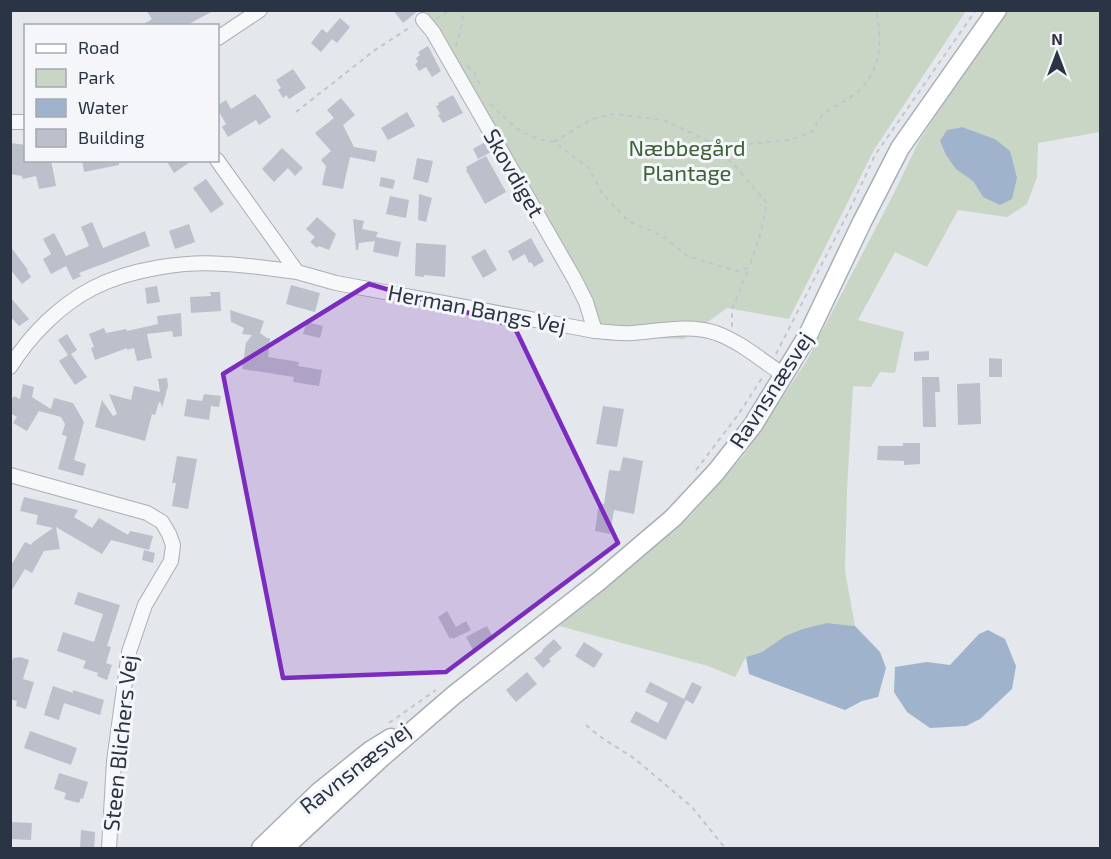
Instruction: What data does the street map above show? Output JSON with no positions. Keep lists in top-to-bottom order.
{
  "streets": {
    "main road": ["Ravnsnæsvej"],
    "street": ["Skovdiget", "Herman Bangs Vej", "Steen Blichers Vej"]
  },
  "crossings": [
    ["Skovdiget", "Herman Bangs Vej"],
    ["Herman Bangs Vej", "Ravnsnæsvej"]
  ],
  "parks": ["Næbbegård Plantage"],
  "legend": [
    "Road",
    "Park",
    "Water",
    "Building"
  ],
  "north": "top"
}
